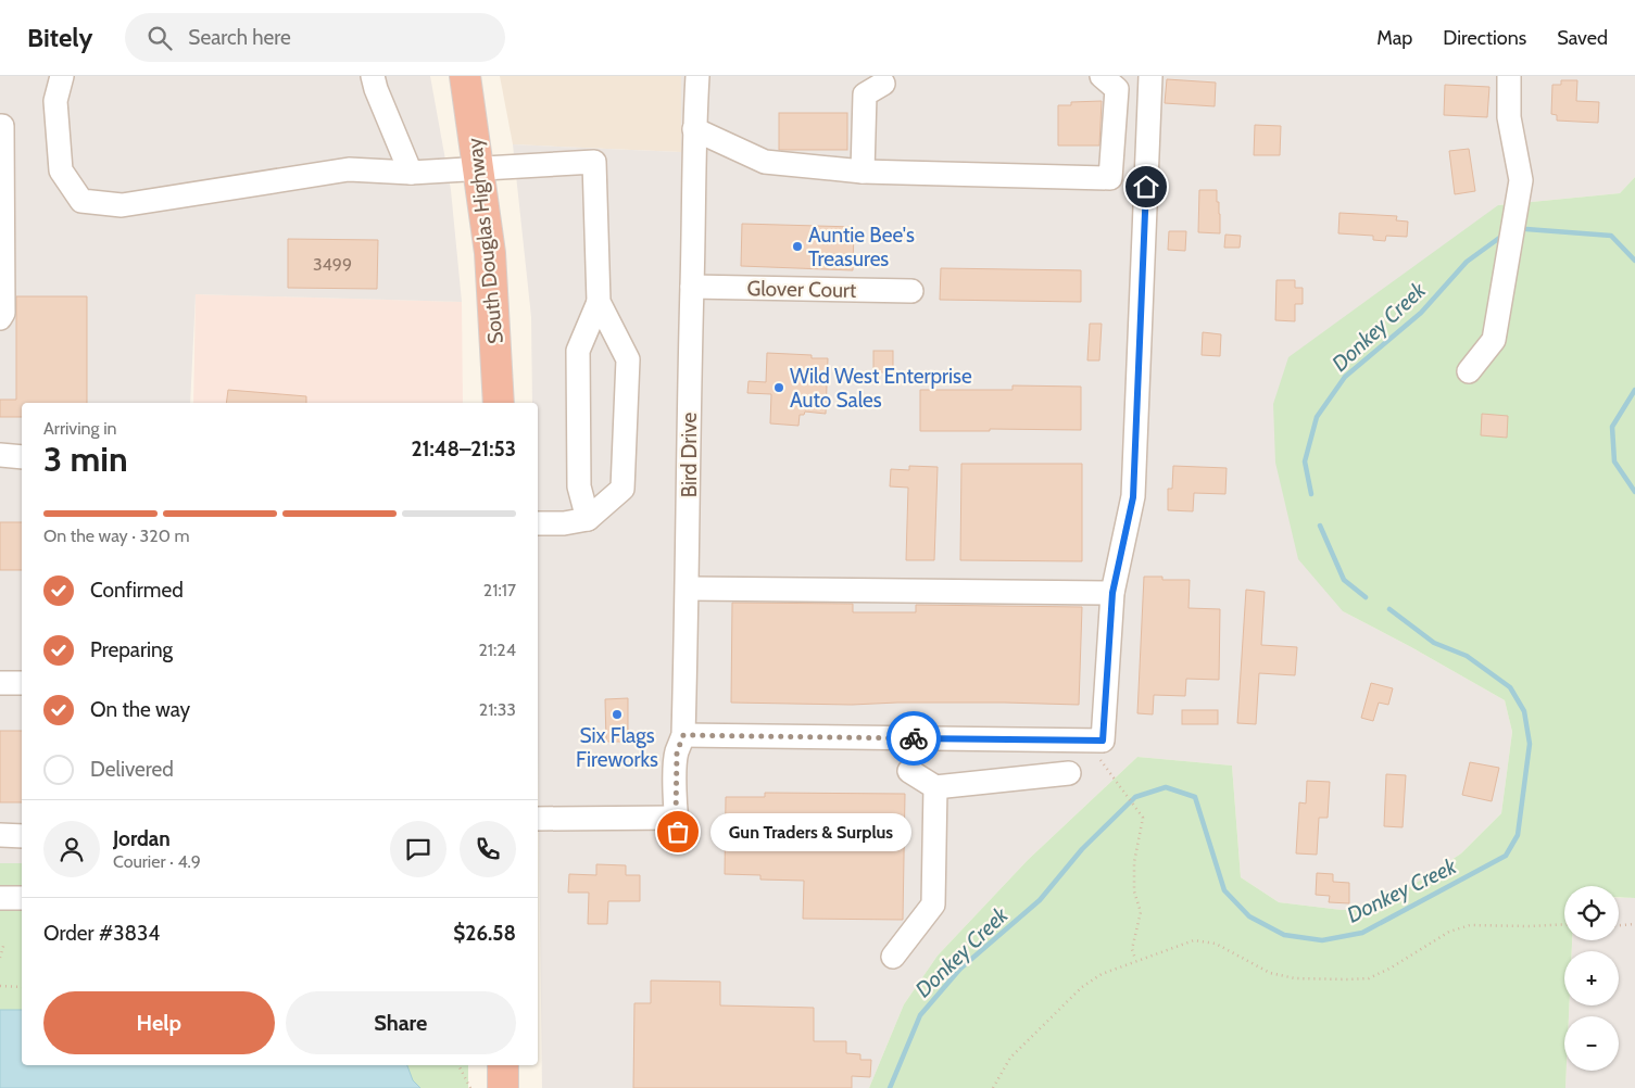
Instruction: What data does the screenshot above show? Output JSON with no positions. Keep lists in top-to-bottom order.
{
  "streets": {
    "highway": ["South Douglas Highway"],
    "street": ["Glover Court", "Bird Drive"]
  },
  "crossings": [
    ["Glover Court", "Bird Drive"]
  ],
  "water": ["Donkey Creek"],
  "places": [
    "Auntie Bee's Treasures",
    "Wild West Enterprise Auto Sales",
    "Six Flags Fireworks",
    "Gun Traders & Surplus"
  ],
  "house_numbers": ["3499"],
  "page": {
    "header": "Bitely",
    "search": "Search here",
    "nav": ["Map", "Directions", "Saved"],
    "heading": ["3 min", "Arriving in", "21:48–21:53"],
    "panel": [
      "Jordan",
      "Courier · 4.9",
      "Order #3834",
      "$26.58"
    ],
    "bar": "On the way · 320 m",
    "list": [
      ["Confirmed", "21:17"],
      ["Preparing", "21:24"],
      ["On the way", "21:33"],
      "Delivered"
    ],
    "bubble": "Gun Traders & Surplus",
    "map_buttons": ["+", "−"],
    "buttons": ["Help", "Share"]
  }
}
